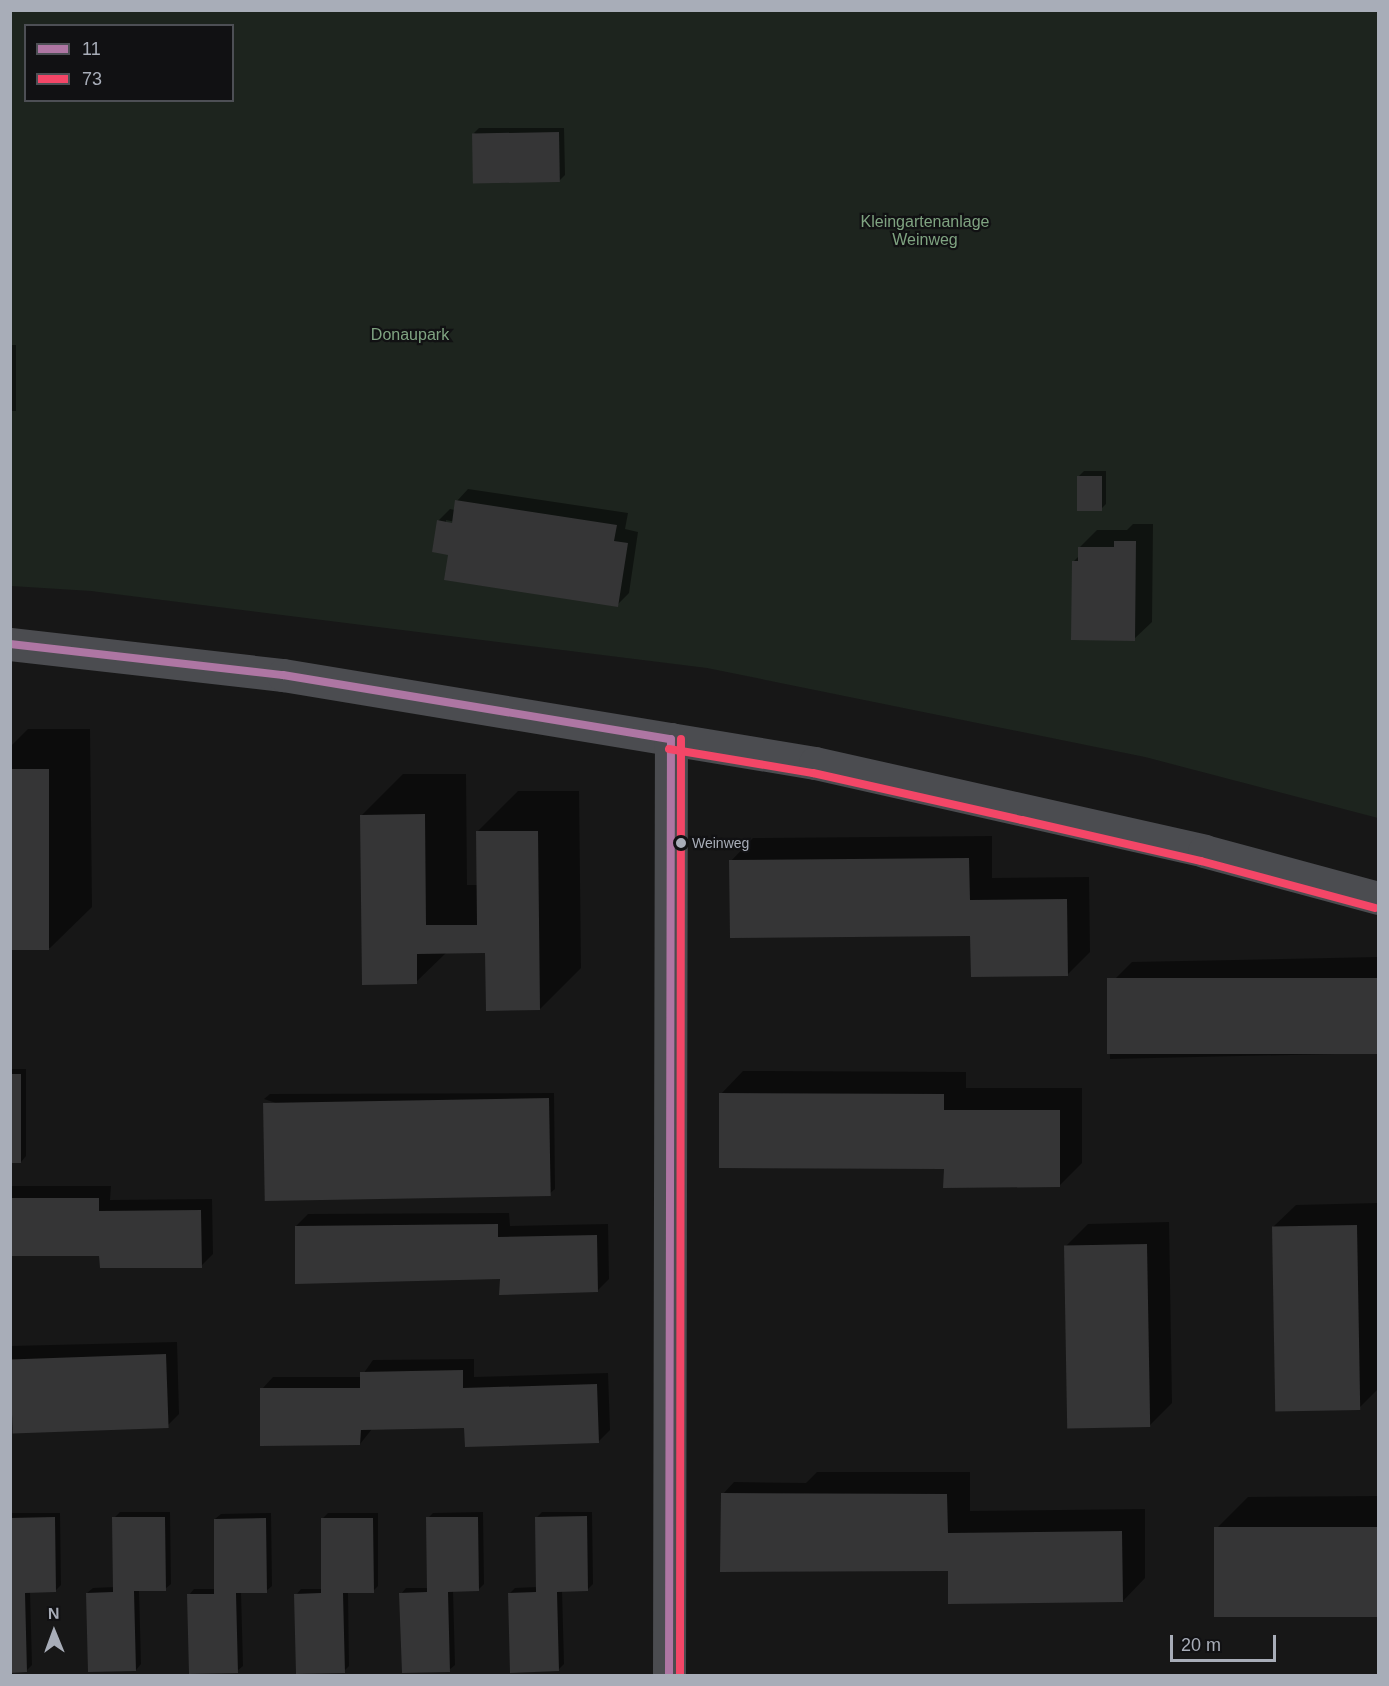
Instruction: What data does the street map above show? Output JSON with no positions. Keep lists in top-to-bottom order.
{
  "parks": ["Kleingartenanlage Weinweg", "Donaupark"],
  "places": ["Weinweg"],
  "lines": ["transit line 11", "transit line 73"],
  "legend": ["11", "73"],
  "scale_bar": "20 m",
  "north": "top"
}
